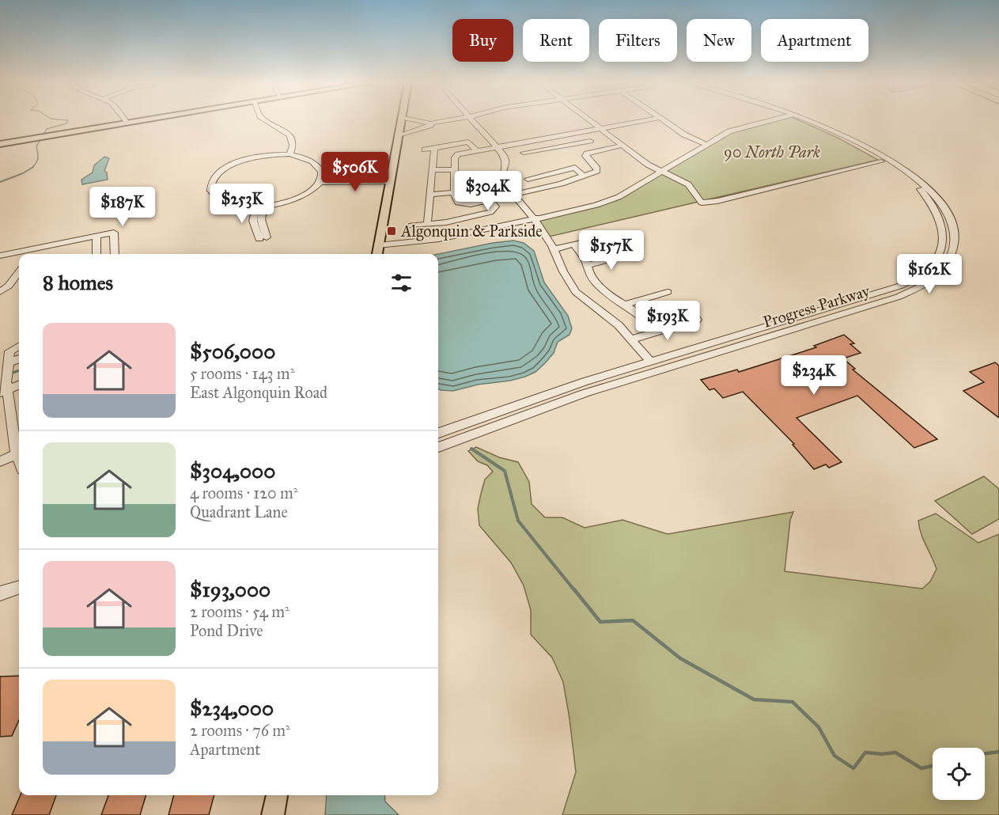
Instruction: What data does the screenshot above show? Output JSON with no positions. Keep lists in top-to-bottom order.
{
  "streets": {
    "street": ["Progress Parkway"]
  },
  "parks": ["90 North Park"],
  "places": {
    "transit": ["Algonquin & Parkside"]
  },
  "page": {
    "chip": [
      "Buy",
      "Rent",
      "Filters",
      "New",
      "Apartment"
    ],
    "price": [
      "$506K",
      "$304K",
      "$253K",
      "$187K",
      "$157K",
      "$162K",
      "$193K",
      "$234K"
    ],
    "heading": "8 homes",
    "list": [
      {
        "name": "$506,000",
        "note": "5 rooms · 143 m² · East Algonquin Road"
      },
      {
        "name": "$304,000",
        "note": "4 rooms · 120 m² · Quadrant Lane"
      },
      {
        "name": "$193,000",
        "note": "2 rooms · 54 m² · Pond Drive"
      },
      {
        "name": "$234,000",
        "note": "2 rooms · 76 m² · Apartment"
      }
    ]
  }
}
